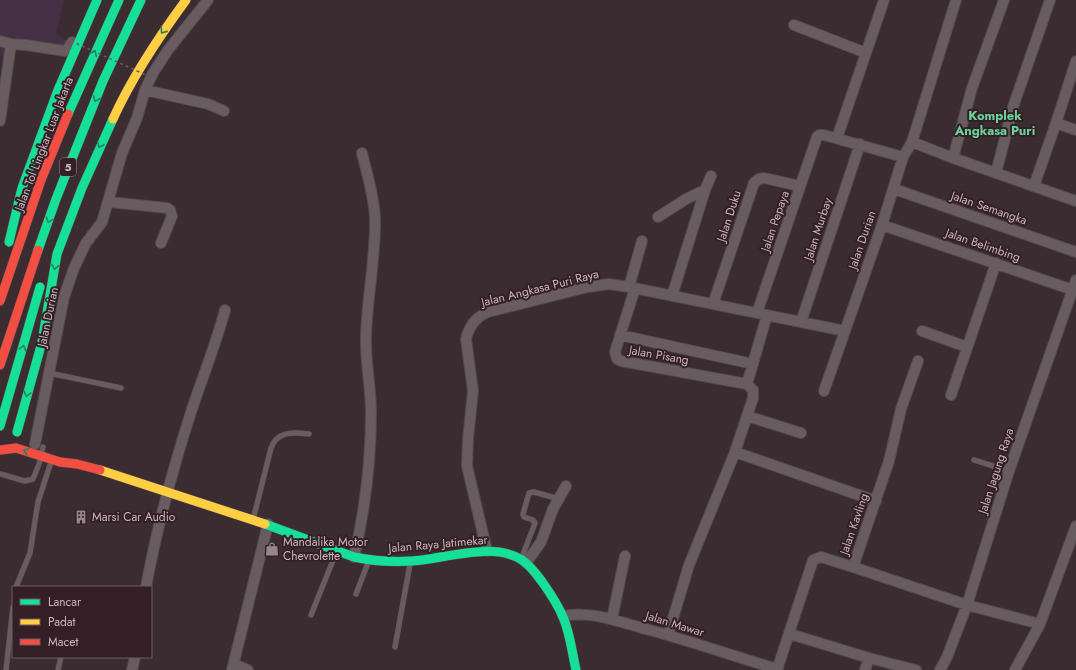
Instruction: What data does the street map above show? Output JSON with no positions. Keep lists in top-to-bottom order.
{
  "streets": {
    "main road": ["Jalan Tol Lingkar Luar Jakarta", "5", "Jalan Raya Jatimekar"],
    "street": [
      "Jalan Semangka",
      "Jalan Duku",
      "Jalan Pepaya",
      "Jalan Murbay",
      "Jalan Durian",
      "Jalan Belimbing",
      "Jalan Angkasa Puri Raya",
      "Jalan Pisang",
      "Jalan Jagung Raya",
      "Jalan Kavling",
      "Jalan Mawar"
    ]
  },
  "crossings": [
    ["Jalan Semangka", "Jalan Durian"],
    ["Jalan Duku", "Jalan Pepaya"],
    ["Jalan Duku", "Jalan Angkasa Puri Raya"],
    ["Jalan Pepaya", "Jalan Angkasa Puri Raya"],
    ["Jalan Pepaya", "Jalan Pisang"],
    ["Jalan Murbay", "Jalan Angkasa Puri Raya"],
    ["Jalan Durian", "Jalan Belimbing"],
    ["Jalan Durian", "Jalan Angkasa Puri Raya"],
    ["Jalan Belimbing", "Jalan Jagung Raya"],
    ["Jalan Angkasa Puri Raya", "Jalan Pisang"],
    ["Jalan Angkasa Puri Raya", "Jalan Raya Jatimekar"],
    ["Jalan Kavling", "Jalan Mawar"]
  ],
  "districts": ["Komplek Angkasa Puri"],
  "places": {
    "building": ["Marsi Car Audio"],
    "shop": ["Mandalika Motor Chevrolette"]
  },
  "legend": ["Lancar", "Padat", "Macet"]
}
